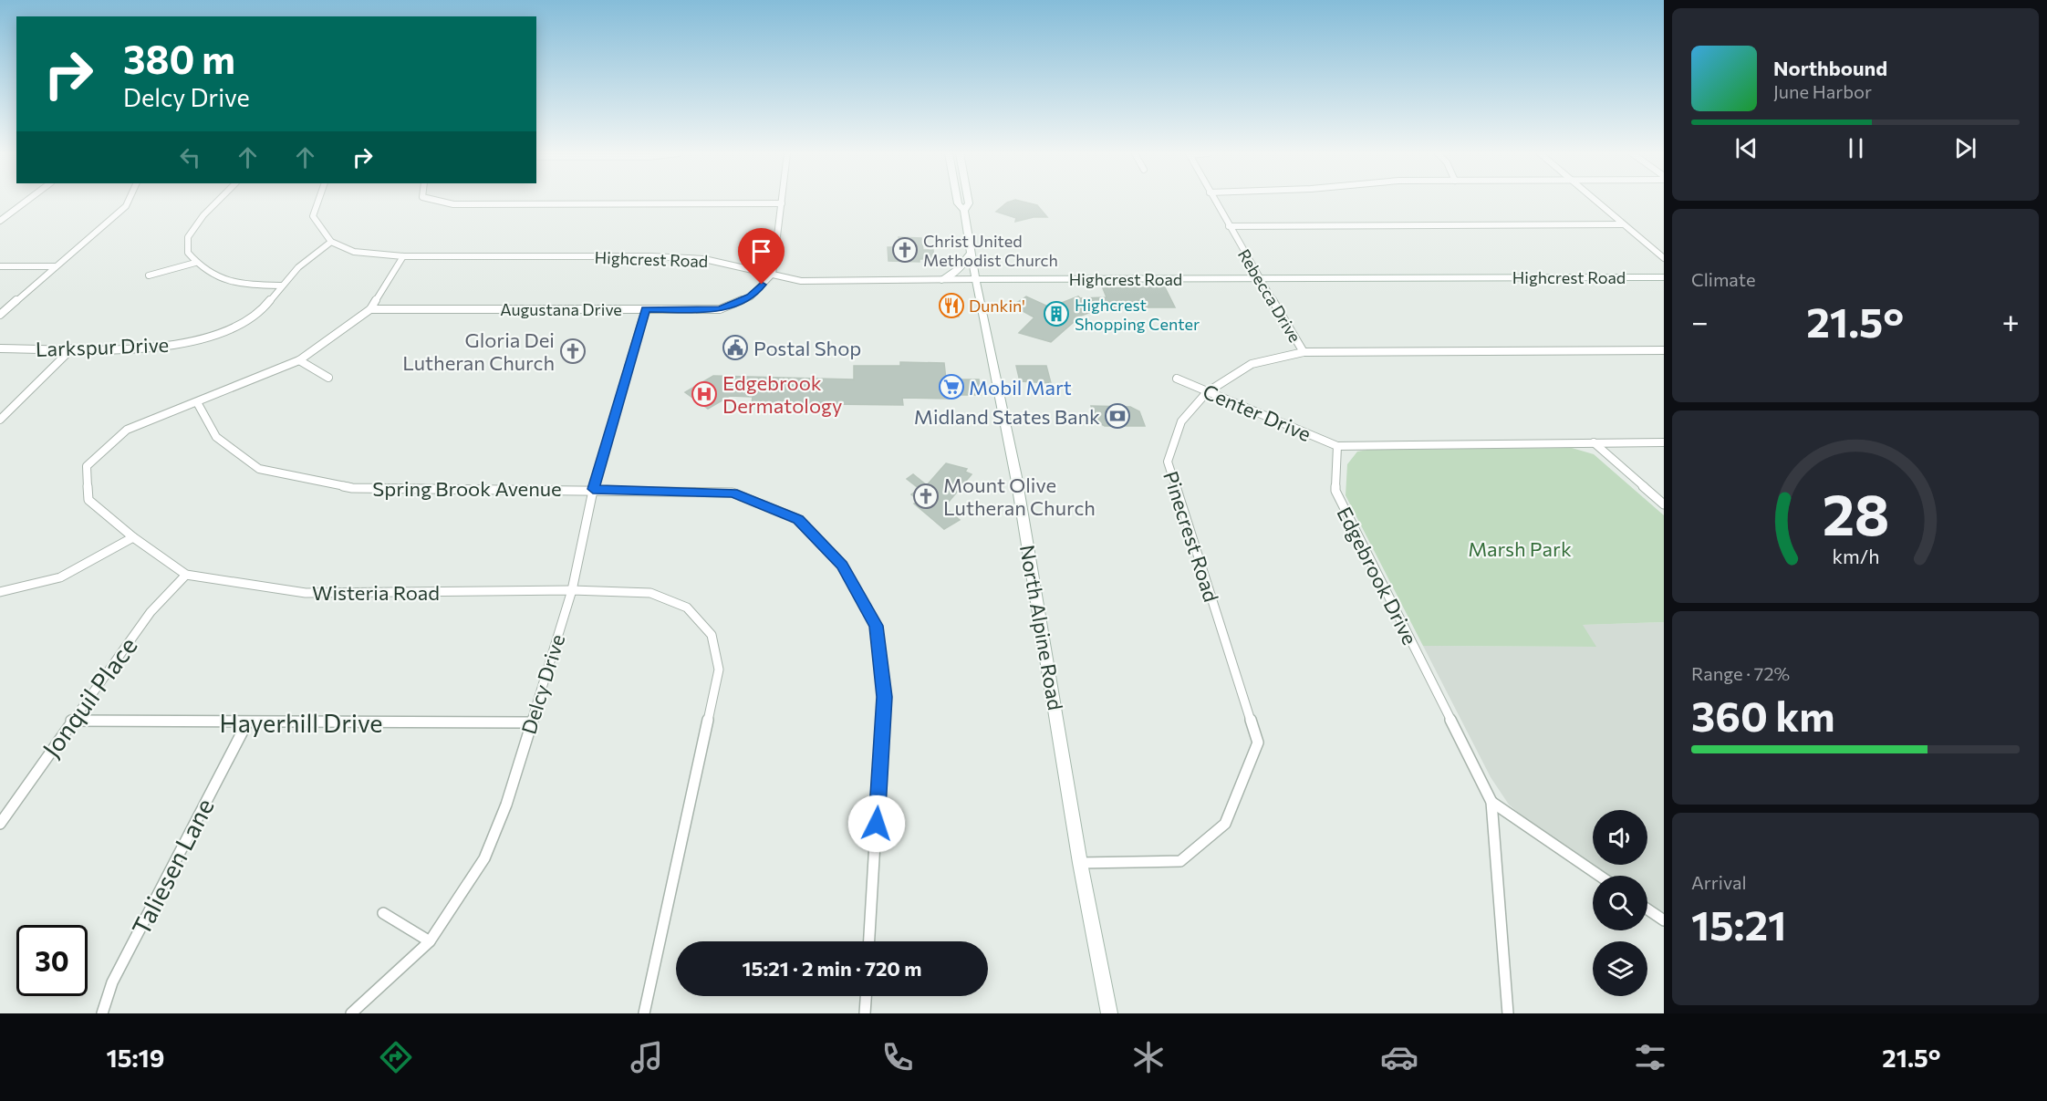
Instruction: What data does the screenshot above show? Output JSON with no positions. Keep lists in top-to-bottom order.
{
  "streets": {
    "main road": ["Highcrest Road", "North Alpine Road"],
    "street": [
      "Rebecca Drive",
      "Augustana Drive",
      "Larkspur Drive",
      "Center Drive",
      "Spring Brook Avenue",
      "Pinecrest Road",
      "Edgebrook Drive",
      "Wisteria Road",
      "Delcy Drive",
      "Jonquil Place",
      "Hayerhill Drive",
      "Taliesen Lane"
    ]
  },
  "crossings": [
    ["Highcrest Road", "Rebecca Drive"],
    ["Highcrest Road", "Augustana Drive"],
    ["Highcrest Road", "Larkspur Drive"],
    ["Highcrest Road", "Wisteria Road"],
    ["Highcrest Road", "North Alpine Road"],
    ["Rebecca Drive", "Pinecrest Road"],
    ["Augustana Drive", "Wisteria Road"],
    ["Augustana Drive", "Delcy Drive"],
    ["Center Drive", "Pinecrest Road"],
    ["Center Drive", "Edgebrook Drive"],
    ["Spring Brook Avenue", "Wisteria Road"],
    ["Spring Brook Avenue", "Delcy Drive"],
    ["Pinecrest Road", "North Alpine Road"],
    ["Wisteria Road", "Delcy Drive"],
    ["Wisteria Road", "Jonquil Place"],
    ["Delcy Drive", "Hayerhill Drive"],
    ["Jonquil Place", "Hayerhill Drive"],
    ["Hayerhill Drive", "Taliesen Lane"]
  ],
  "parks": ["Marsh Park"],
  "places": {
    "church": ["Christ United Methodist Church", "Gloria Dei Lutheran Church", "Mount Olive Lutheran Church"],
    "restaurant": ["Dunkin'"],
    "building": ["Highcrest Shopping Center"],
    "public building": ["Postal Shop"],
    "supermarket": ["Mobil Mart"],
    "hospital": ["Edgebrook Dermatology"],
    "bank": ["Midland States Bank"]
  },
  "page": {
    "turn": ["380 m", "Delcy Drive"],
    "song": ["Northbound", "June Harbor"],
    "tile": [
      "Climate",
      ["Range · 72%", "360 km"],
      ["Arrival", "15:21"]
    ],
    "heat": ["−", "21.5°", "+"],
    "limit": "30",
    "trip": "15:21 · 2 min · 720 m",
    "tabs": ["15:19", "21.5°"],
    "gauge": ["28", "km/h"]
  }
}
